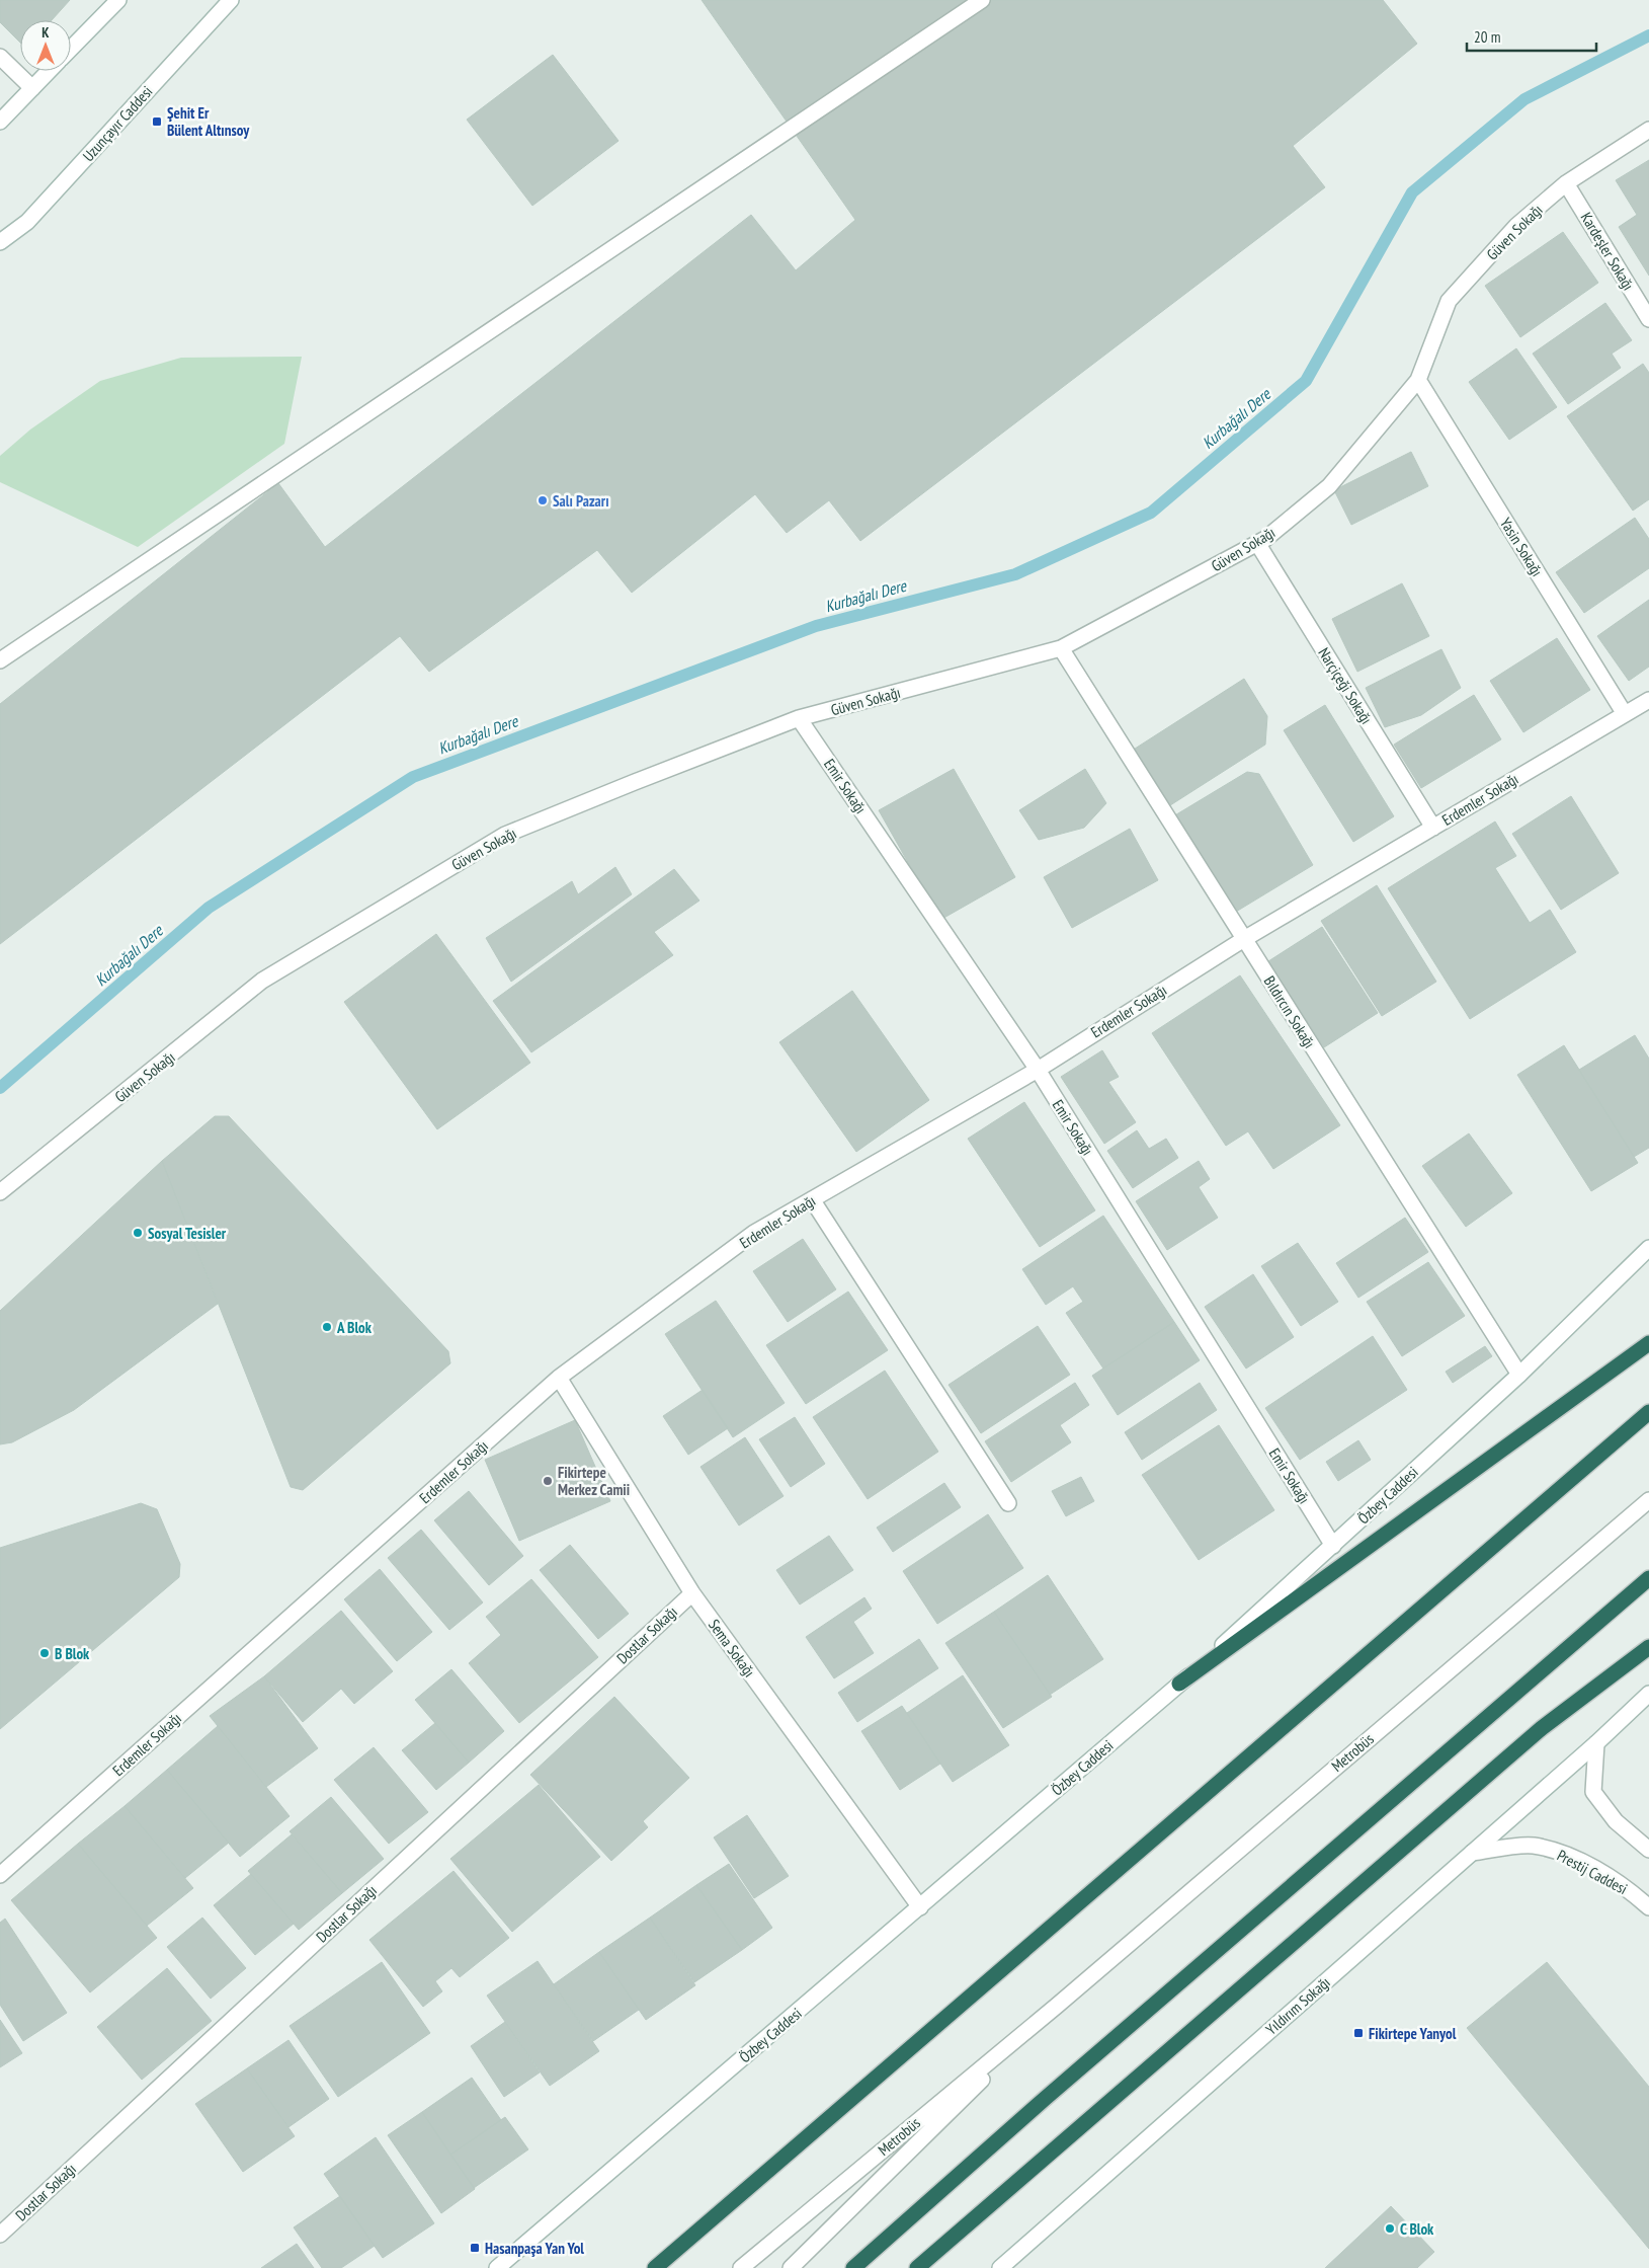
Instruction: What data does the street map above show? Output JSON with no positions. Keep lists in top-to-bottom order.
{
  "streets": {
    "street": [
      "Uzunçayır Caddesi",
      "Güven Sokağı",
      "Kardeşler Sokağı",
      "Yasin Sokağı",
      "Narçiçeği Sokağı",
      "Emir Sokağı",
      "Erdemler Sokağı",
      "Bıldırcın Sokağı",
      "Özbey Caddesi",
      "Dostlar Sokağı",
      "Sema Sokağı",
      "Metrobüs",
      "Prestij Caddesi",
      "Yıldırım Sokağı"
    ]
  },
  "crossings": [
    ["Güven Sokağı", "Kardeşler Sokağı"],
    ["Güven Sokağı", "Yasin Sokağı"],
    ["Güven Sokağı", "Narçiçeği Sokağı"],
    ["Güven Sokağı", "Emir Sokağı"],
    ["Güven Sokağı", "Bıldırcın Sokağı"],
    ["Yasin Sokağı", "Erdemler Sokağı"],
    ["Narçiçeği Sokağı", "Erdemler Sokağı"],
    ["Emir Sokağı", "Erdemler Sokağı"],
    ["Emir Sokağı", "Özbey Caddesi"],
    ["Erdemler Sokağı", "Bıldırcın Sokağı"],
    ["Erdemler Sokağı", "Sema Sokağı"],
    ["Bıldırcın Sokağı", "Özbey Caddesi"],
    ["Özbey Caddesi", "Sema Sokağı"],
    ["Dostlar Sokağı", "Sema Sokağı"],
    ["Prestij Caddesi", "Yıldırım Sokağı"]
  ],
  "water": ["Kurbağalı Dere"],
  "places": {
    "transit": ["Şehit Er Bülent Altınsoy", "Fikirtepe Yanyol", "Hasanpaşa Yan Yol"],
    "other": [
      "Salı Pazarı",
      "Sosyal Tesisler",
      "A Blok",
      "Fikirtepe Merkez Camii",
      "B Blok",
      "C Blok"
    ]
  },
  "scale_bar": "20 m",
  "north": "top"
}
